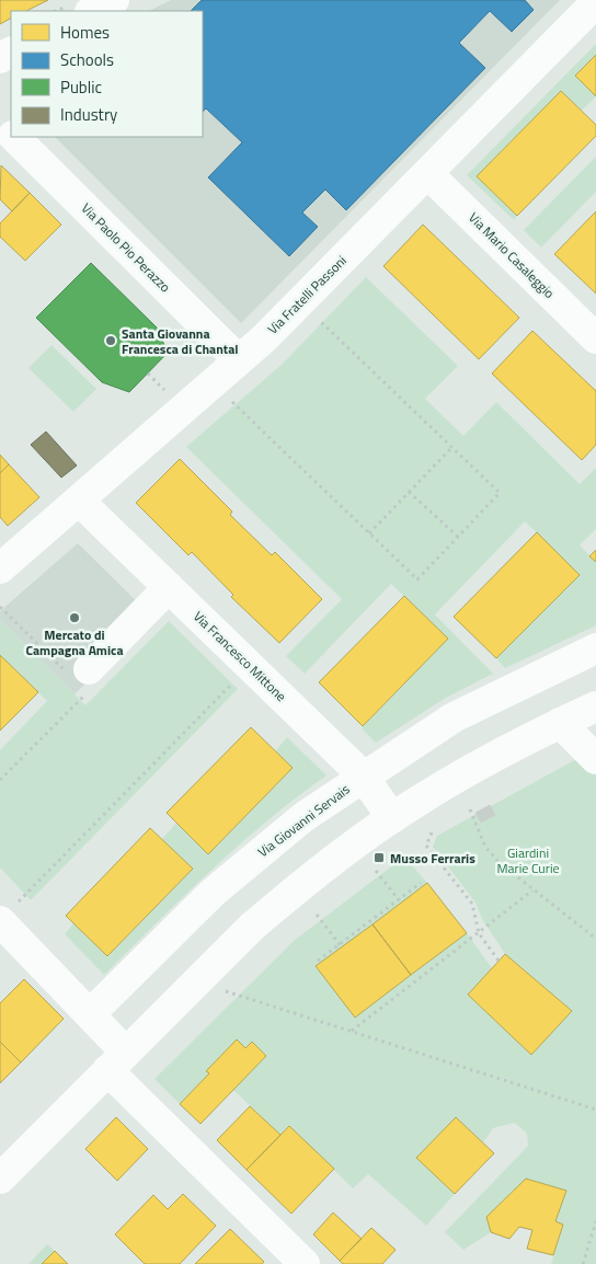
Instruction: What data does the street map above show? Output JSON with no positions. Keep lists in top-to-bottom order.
{
  "streets": {
    "street": [
      "Via Paolo Pio Perazzo",
      "Via Mario Casaleggio",
      "Via Fratelli Passoni",
      "Via Francesco Mittone",
      "Via Giovanni Servais"
    ]
  },
  "crossings": [
    ["Via Paolo Pio Perazzo", "Via Fratelli Passoni"],
    ["Via Mario Casaleggio", "Via Fratelli Passoni"],
    ["Via Fratelli Passoni", "Via Francesco Mittone"],
    ["Via Francesco Mittone", "Via Giovanni Servais"]
  ],
  "parks": ["Giardini Marie Curie"],
  "places": {
    "other": ["Santa Giovanna Francesca di Chantal", "Mercato di Campagna Amica"],
    "transit": ["Musso Ferraris"]
  },
  "legend": [
    "Homes",
    "Schools",
    "Public",
    "Industry"
  ]
}
